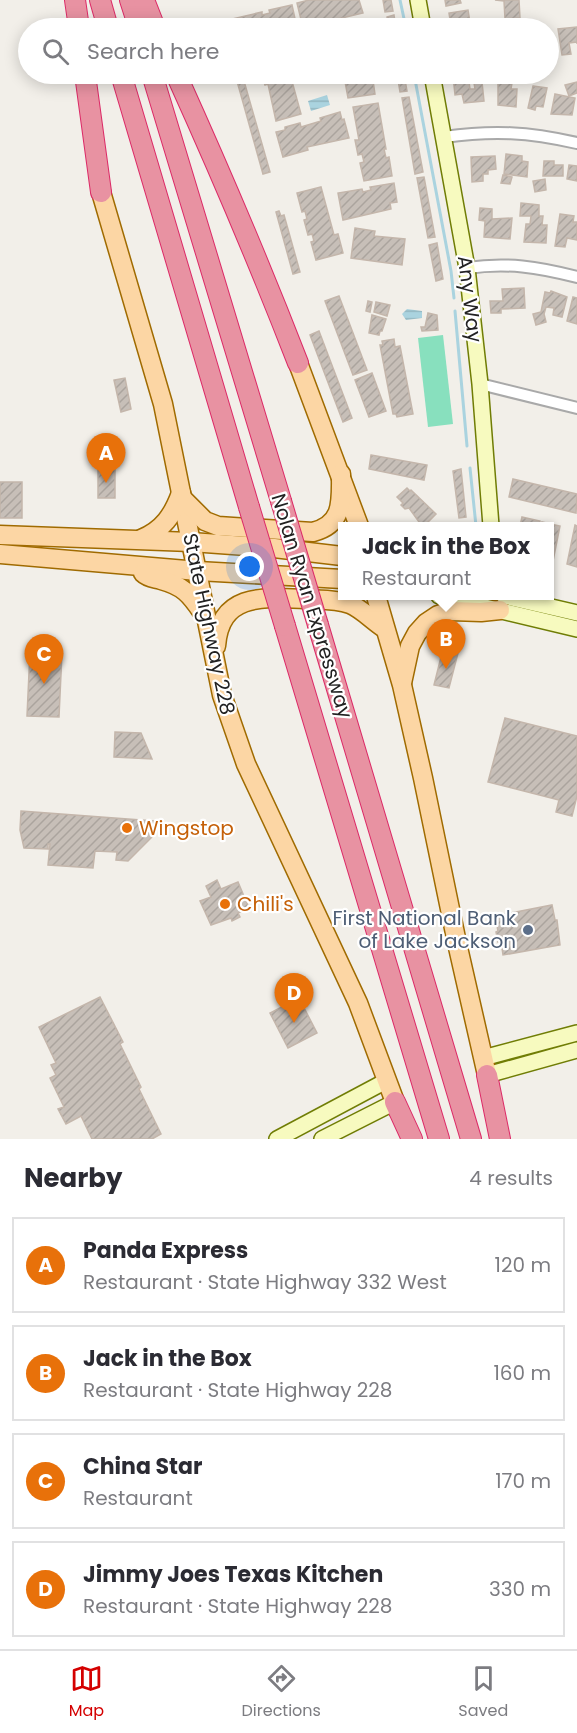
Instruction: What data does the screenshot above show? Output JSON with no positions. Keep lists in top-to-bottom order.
{
  "streets": {
    "highway": ["Nolan Ryan Expressway"],
    "main road": ["State Highway 228"],
    "street": ["Any Way"]
  },
  "places": ["Wingstop", "Chili's", "First National Bank of Lake Jackson"],
  "page": {
    "search": "Search here",
    "pins": [
      "A",
      "B",
      "C",
      "D"
    ],
    "popup": ["Jack in the Box", "Restaurant"],
    "heading": ["Nearby", "4 results"],
    "list": [
      {
        "mark": "A",
        "name": "Panda Express",
        "note": "Restaurant · State Highway 332 West",
        "value": "120 m"
      },
      {
        "mark": "B",
        "name": "Jack in the Box",
        "note": "Restaurant · State Highway 228",
        "value": "160 m"
      },
      {
        "mark": "C",
        "name": "China Star",
        "note": "Restaurant",
        "value": "170 m"
      },
      {
        "mark": "D",
        "name": "Jimmy Joes Texas Kitchen",
        "note": "Restaurant · State Highway 228",
        "value": "330 m"
      }
    ],
    "nav": ["Map", "Directions", "Saved"]
  }
}
